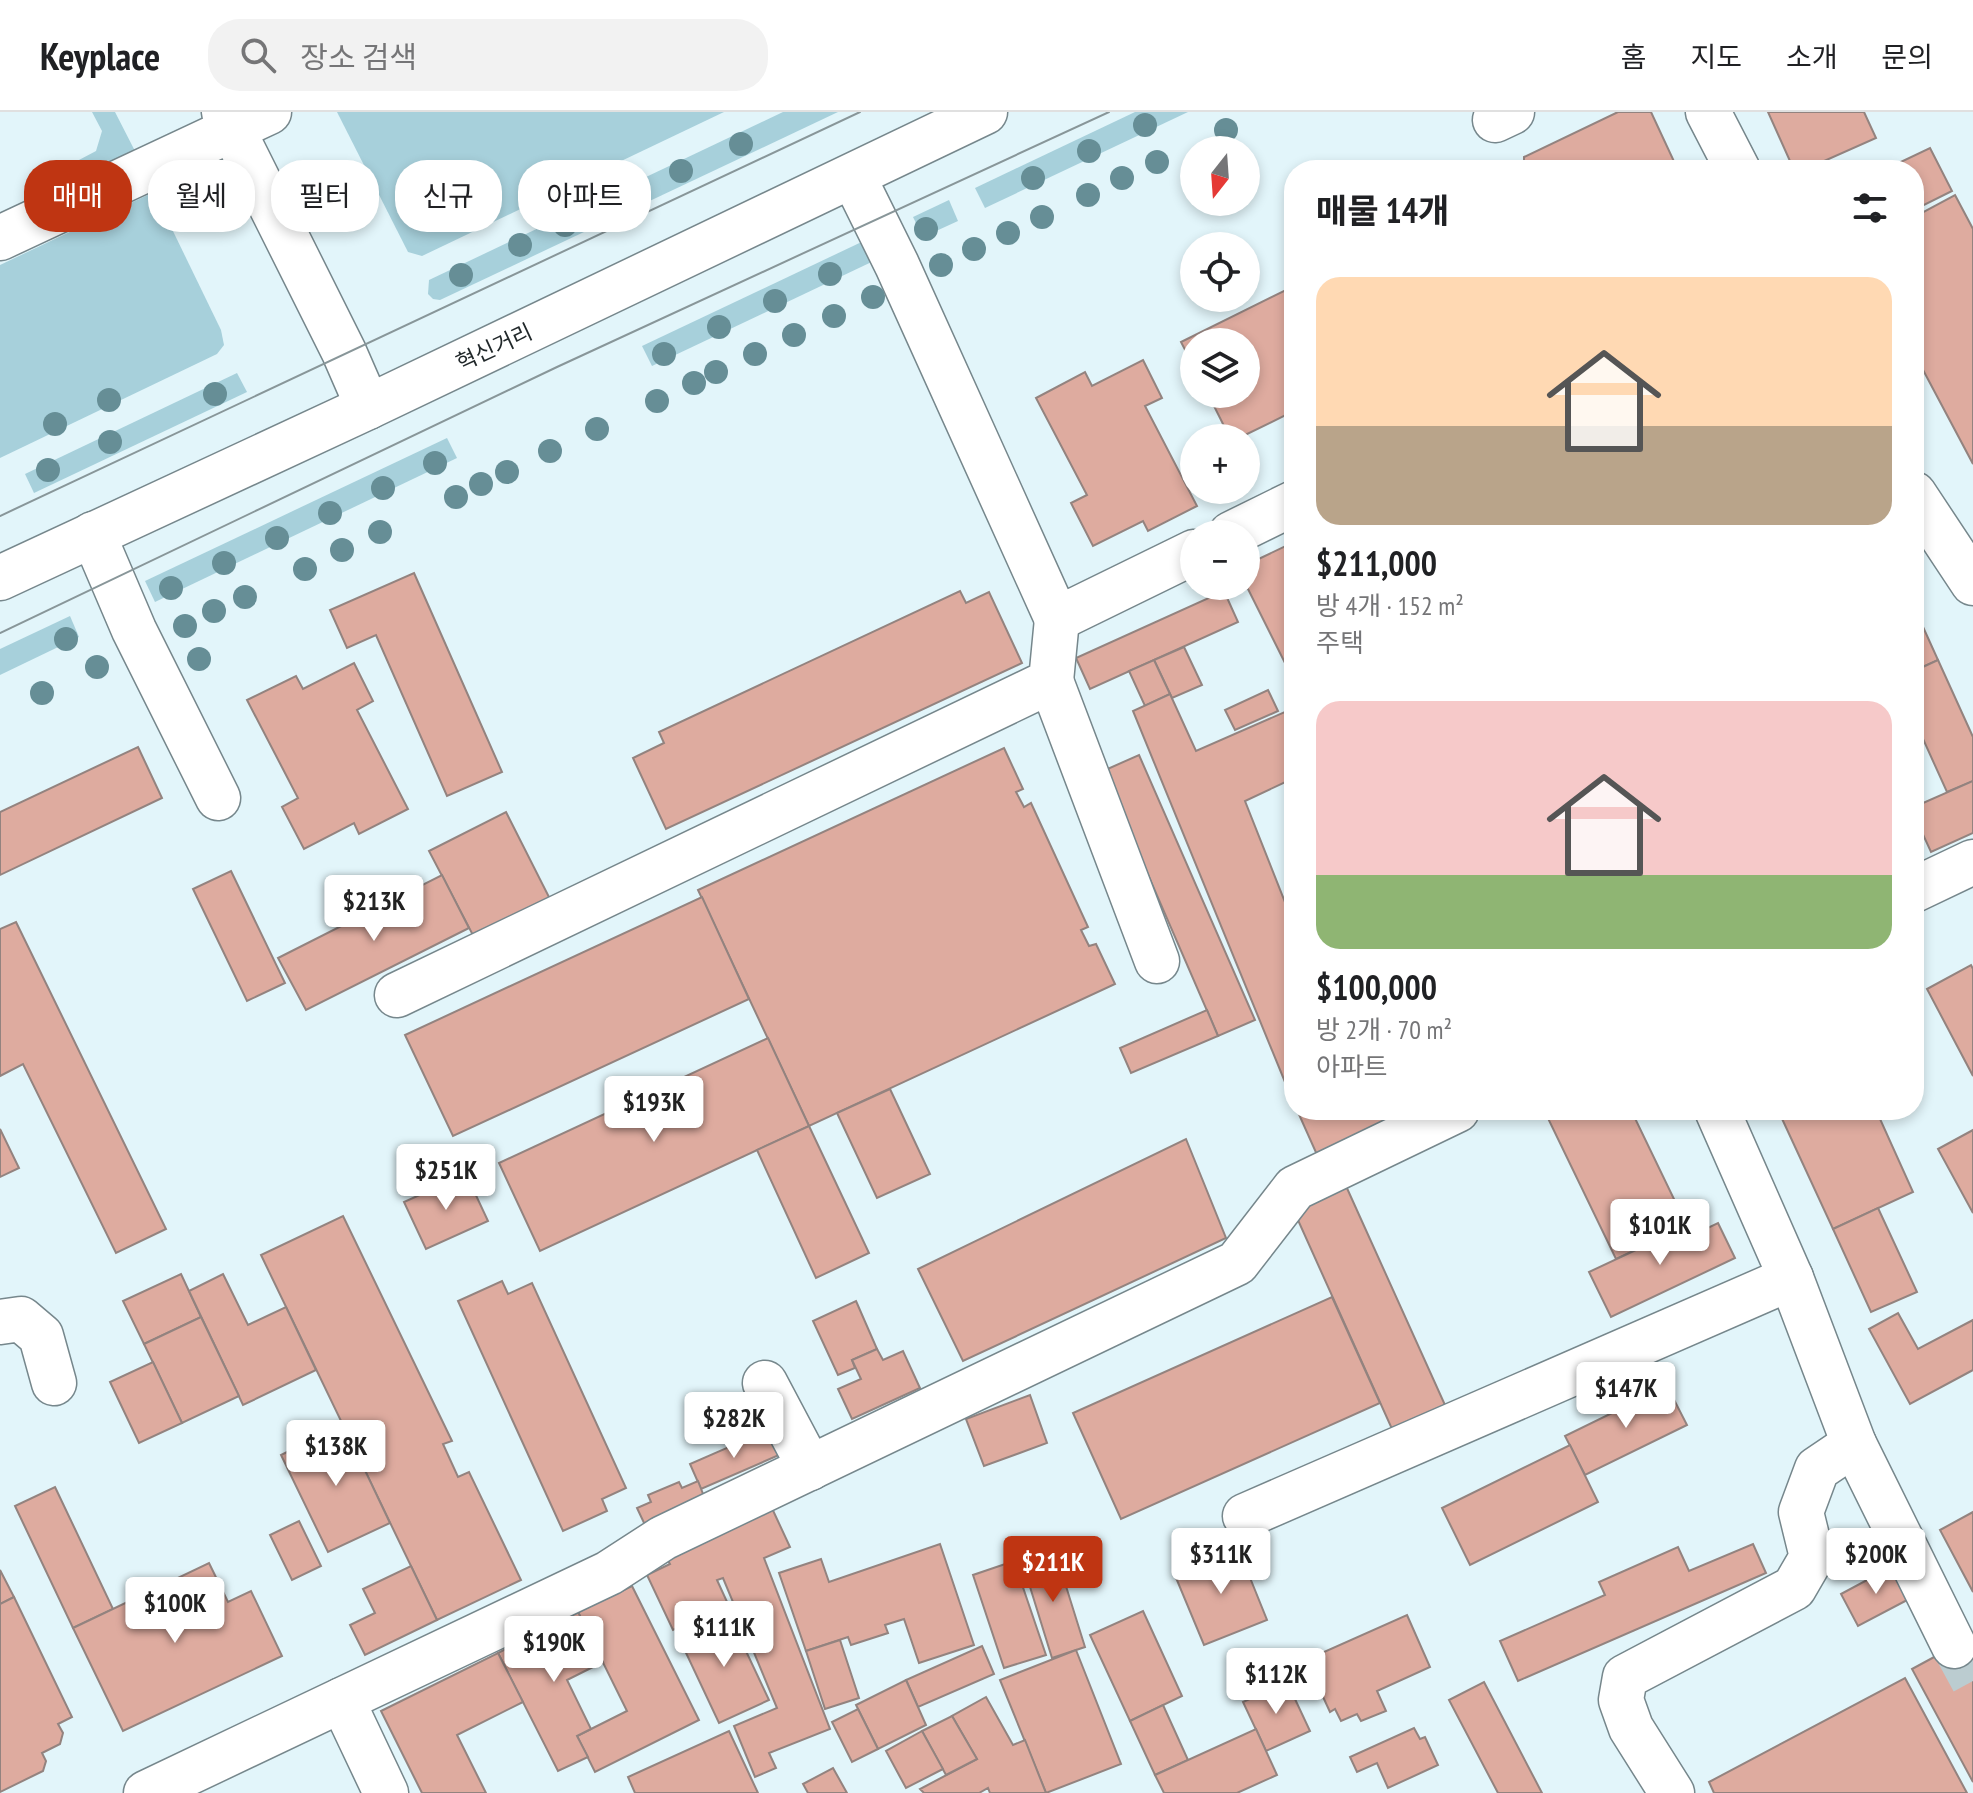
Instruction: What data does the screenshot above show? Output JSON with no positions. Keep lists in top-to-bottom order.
{
  "streets": {
    "street": ["혁신거리"]
  },
  "north": "bottom",
  "page": {
    "header": "Keyplace",
    "search": "장소 검색",
    "nav": [
      "홈",
      "지도",
      "소개",
      "문의"
    ],
    "map_buttons": ["+", "−"],
    "chip": [
      "매매",
      "월세",
      "필터",
      "신규",
      "아파트"
    ],
    "heading": "매물 14개",
    "list": [
      {
        "name": "$211,000",
        "note": "방 4개 · 152 m² · 주택"
      },
      {
        "name": "$100,000",
        "note": "방 2개 · 70 m² · 아파트"
      }
    ],
    "price": [
      "$213K",
      "$193K",
      "$251K",
      "$101K",
      "$147K",
      "$282K",
      "$138K",
      "$311K",
      "$200K",
      "$211K",
      "$100K",
      "$111K",
      "$190K",
      "$112K"
    ]
  }
}
